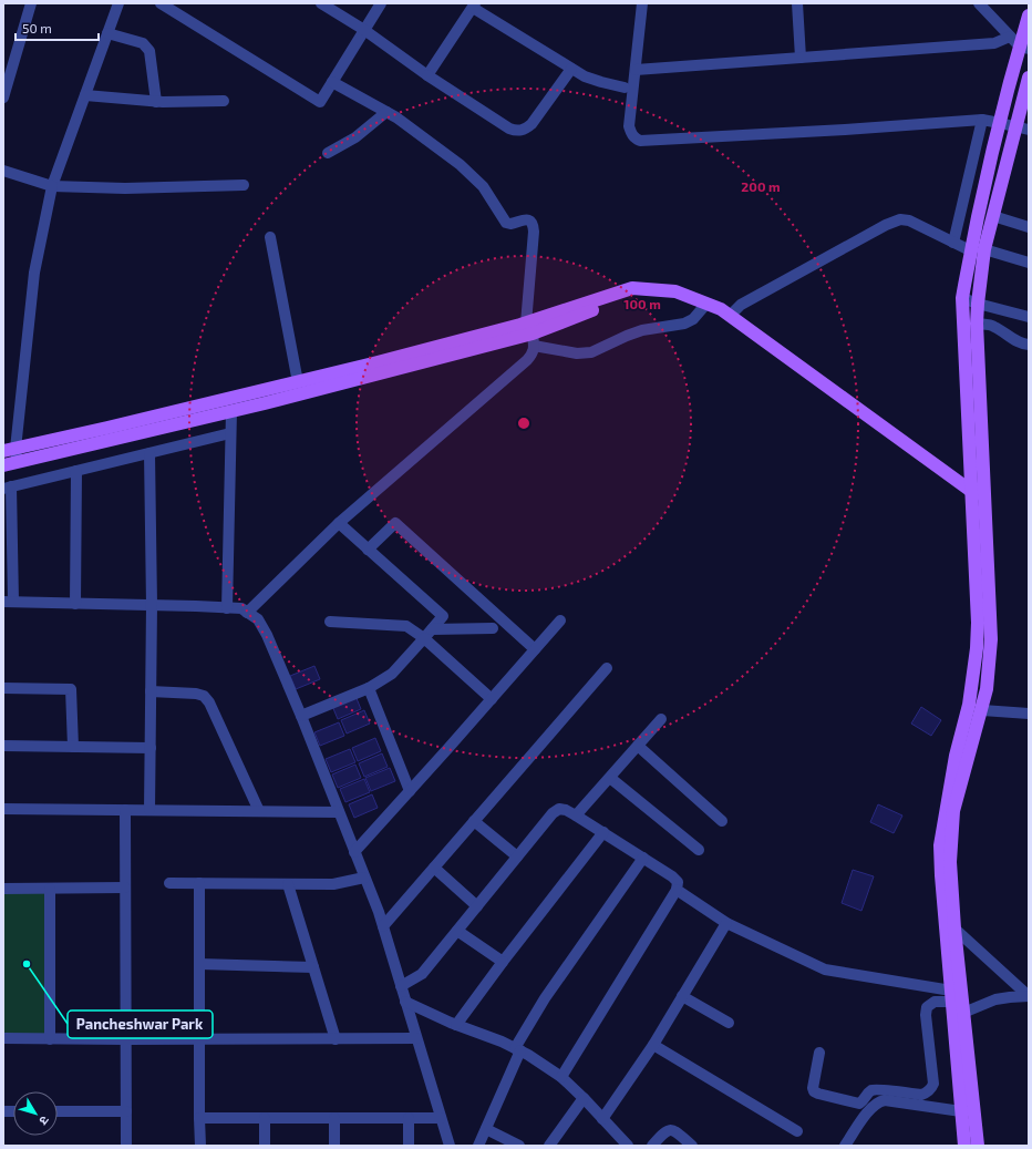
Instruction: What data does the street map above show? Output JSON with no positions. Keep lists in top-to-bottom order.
{
  "places": ["Pancheshwar Park"],
  "scale_bar": "50 m",
  "north": "bottom right",
  "rings": ["200 m", "100 m"]
}
